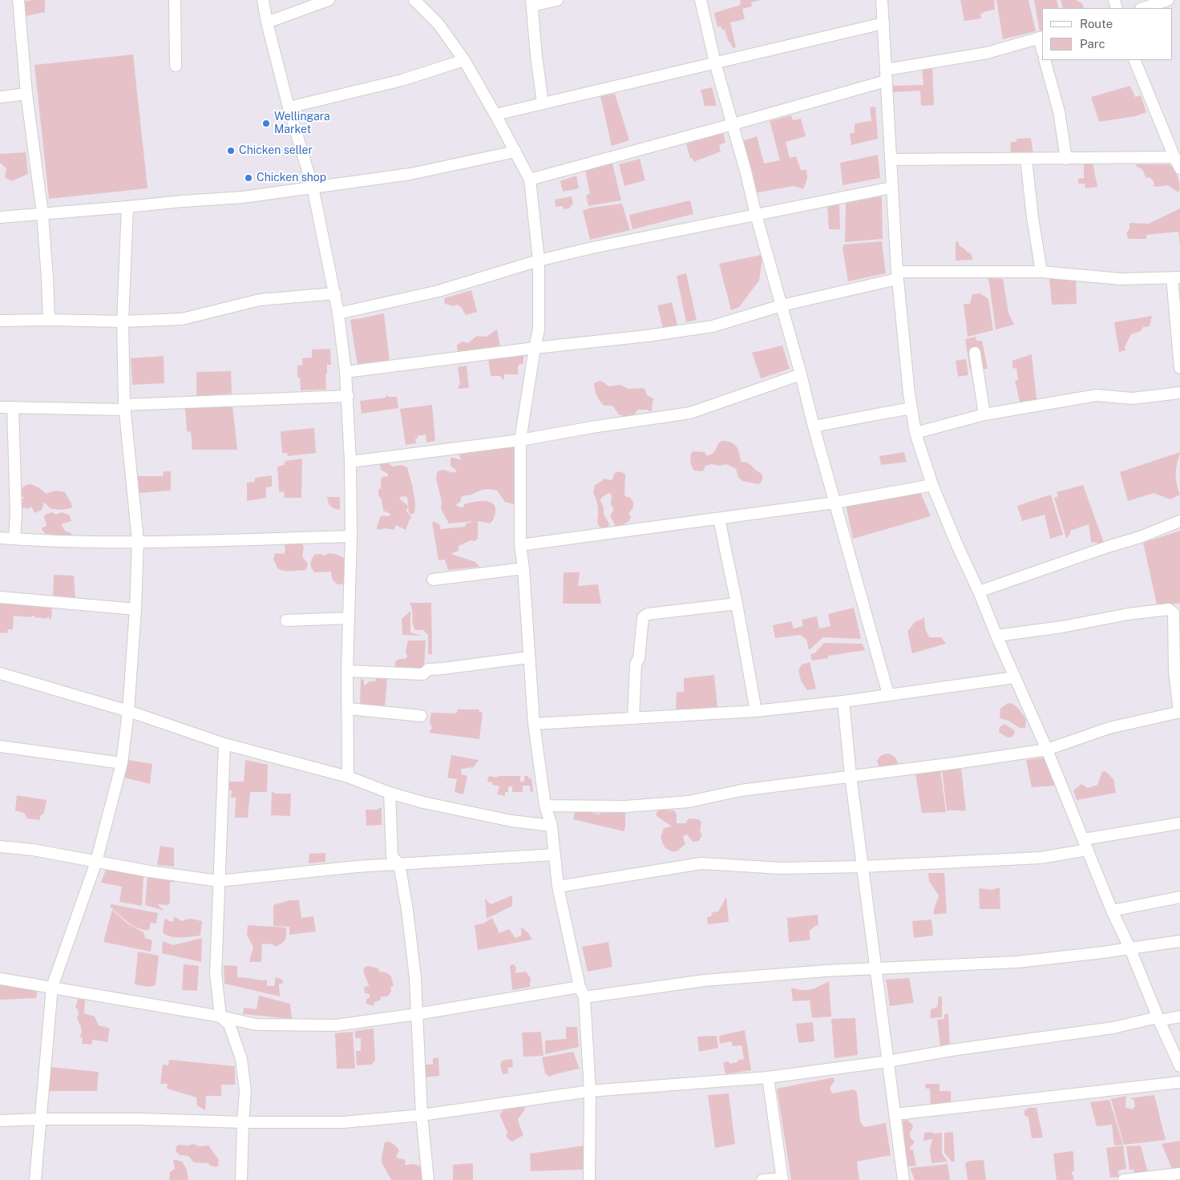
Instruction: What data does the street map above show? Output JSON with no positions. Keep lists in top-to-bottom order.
{
  "places": ["Wellingara Market", "Chicken seller", "Chicken shop"],
  "legend": ["Route", "Parc"]
}
